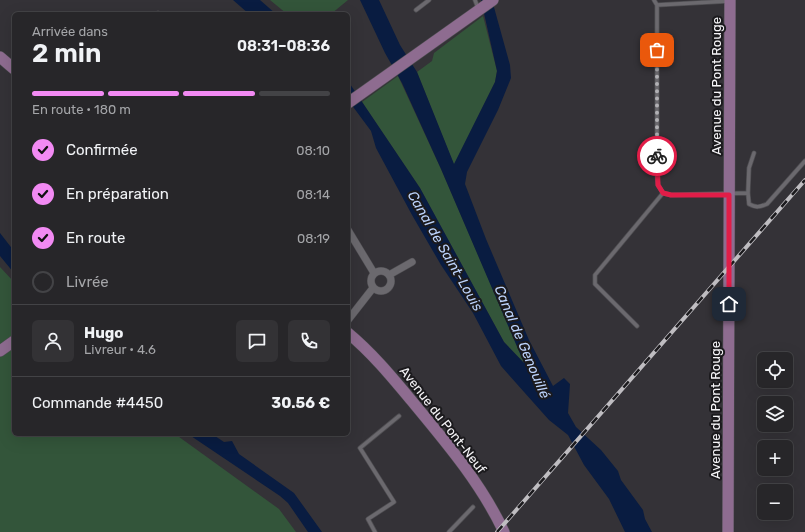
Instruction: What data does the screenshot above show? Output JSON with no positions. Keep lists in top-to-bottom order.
{
  "streets": {
    "main road": ["Avenue du Pont Rouge", "Avenue du Pont-Neuf"]
  },
  "water": ["Canal de Saint-Louis", "Canal de Genouillé"],
  "page": {
    "heading": ["2 min", "Arrivée dans", "08:31–08:36"],
    "panel": [
      "Hugo",
      "Livreur · 4.6",
      "Commande #4450",
      "30.56 €"
    ],
    "bar": "En route · 180 m",
    "list": [
      ["Confirmée", "08:10"],
      ["En préparation", "08:14"],
      ["En route", "08:19"],
      "Livrée"
    ],
    "map_buttons": ["+", "−"]
  }
}
